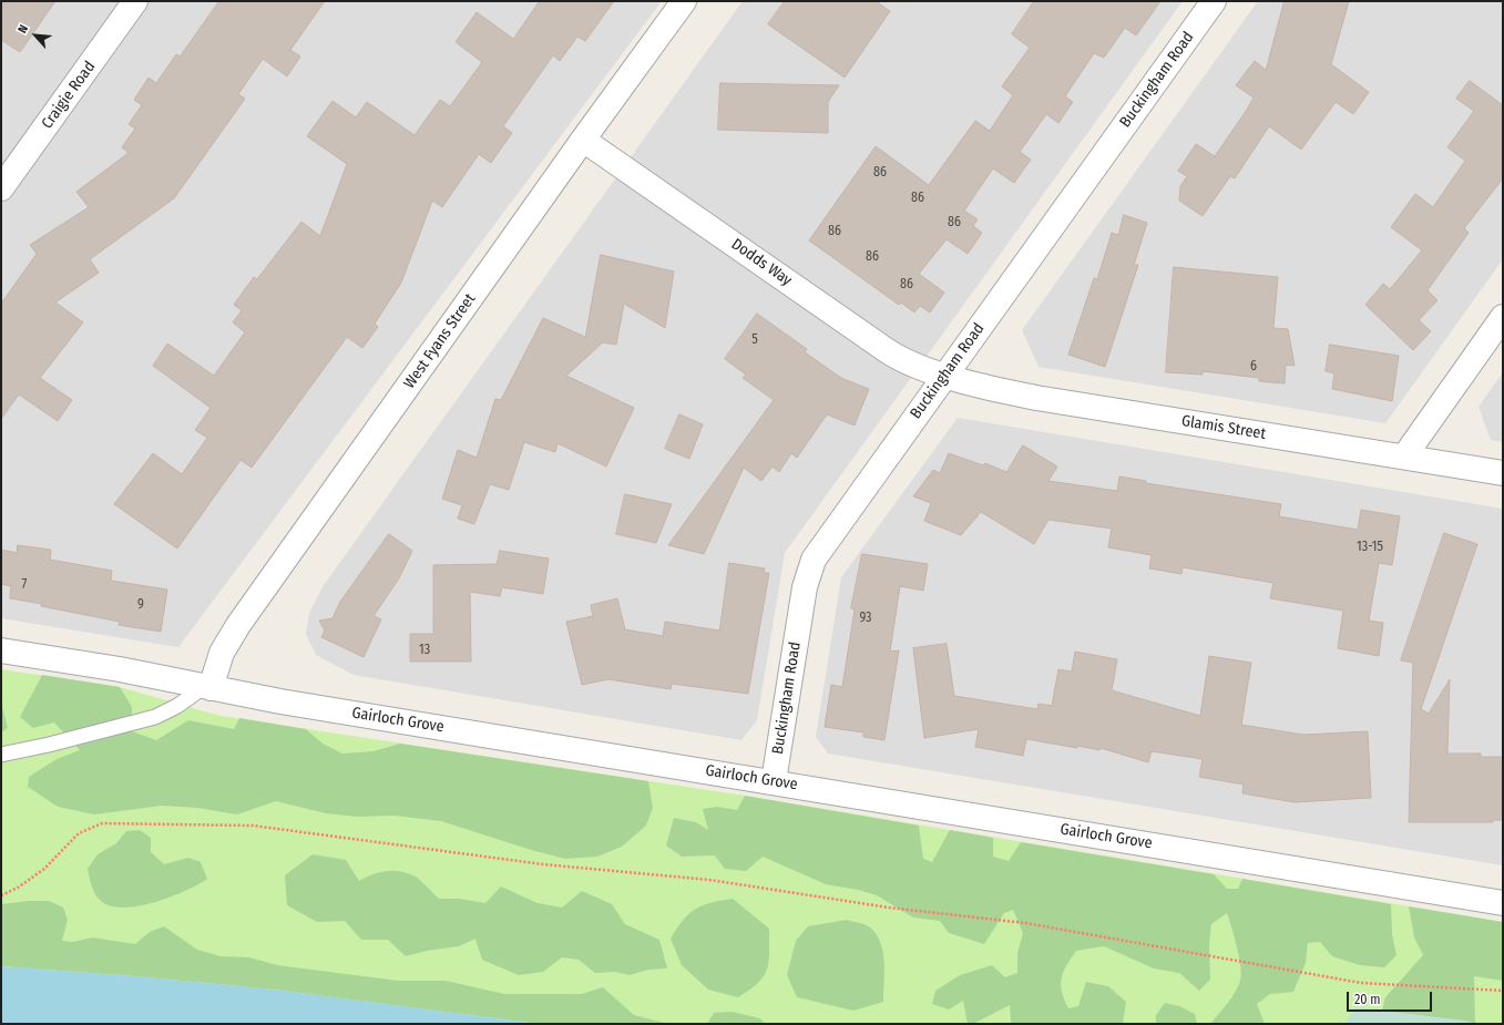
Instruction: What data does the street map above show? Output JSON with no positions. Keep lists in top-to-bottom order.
{
  "streets": {
    "street": [
      "Buckingham Road",
      "Craigie Road",
      "Dodds Way",
      "West Fyans Street",
      "Glamis Street",
      "Gairloch Grove"
    ]
  },
  "crossings": [
    ["Buckingham Road", "Dodds Way"],
    ["Buckingham Road", "Glamis Street"],
    ["Buckingham Road", "Gairloch Grove"],
    ["Dodds Way", "West Fyans Street"],
    ["Dodds Way", "Glamis Street"],
    ["West Fyans Street", "Gairloch Grove"]
  ],
  "house_numbers": [
    "86",
    "86",
    "86",
    "86",
    "86",
    "86",
    "5",
    "6",
    "13-15",
    "7",
    "9",
    "93",
    "13"
  ],
  "scale_bar": "20 m",
  "north": "top left"
}
